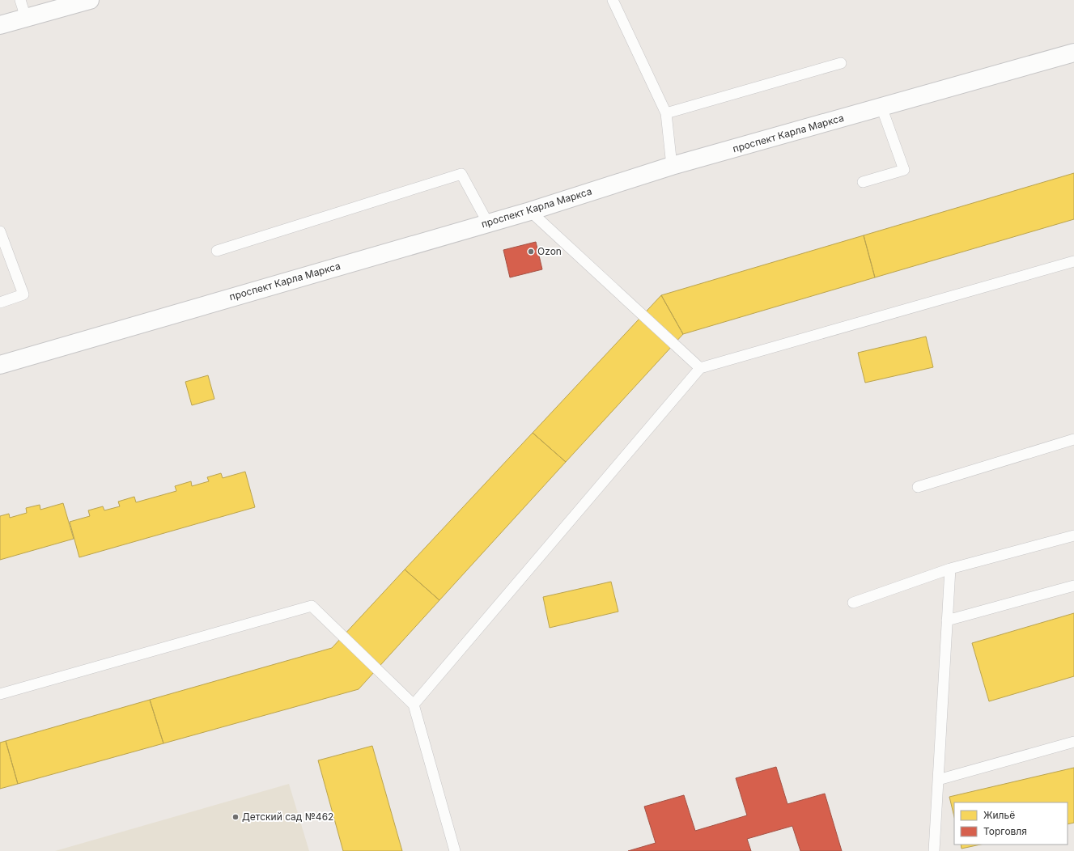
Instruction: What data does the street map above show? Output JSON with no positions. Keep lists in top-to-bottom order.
{
  "streets": {
    "main road": ["проспект Карла Маркса"]
  },
  "places": ["Ozon", "Детский сад №462"],
  "legend": ["Жильё", "Торговля"]
}
